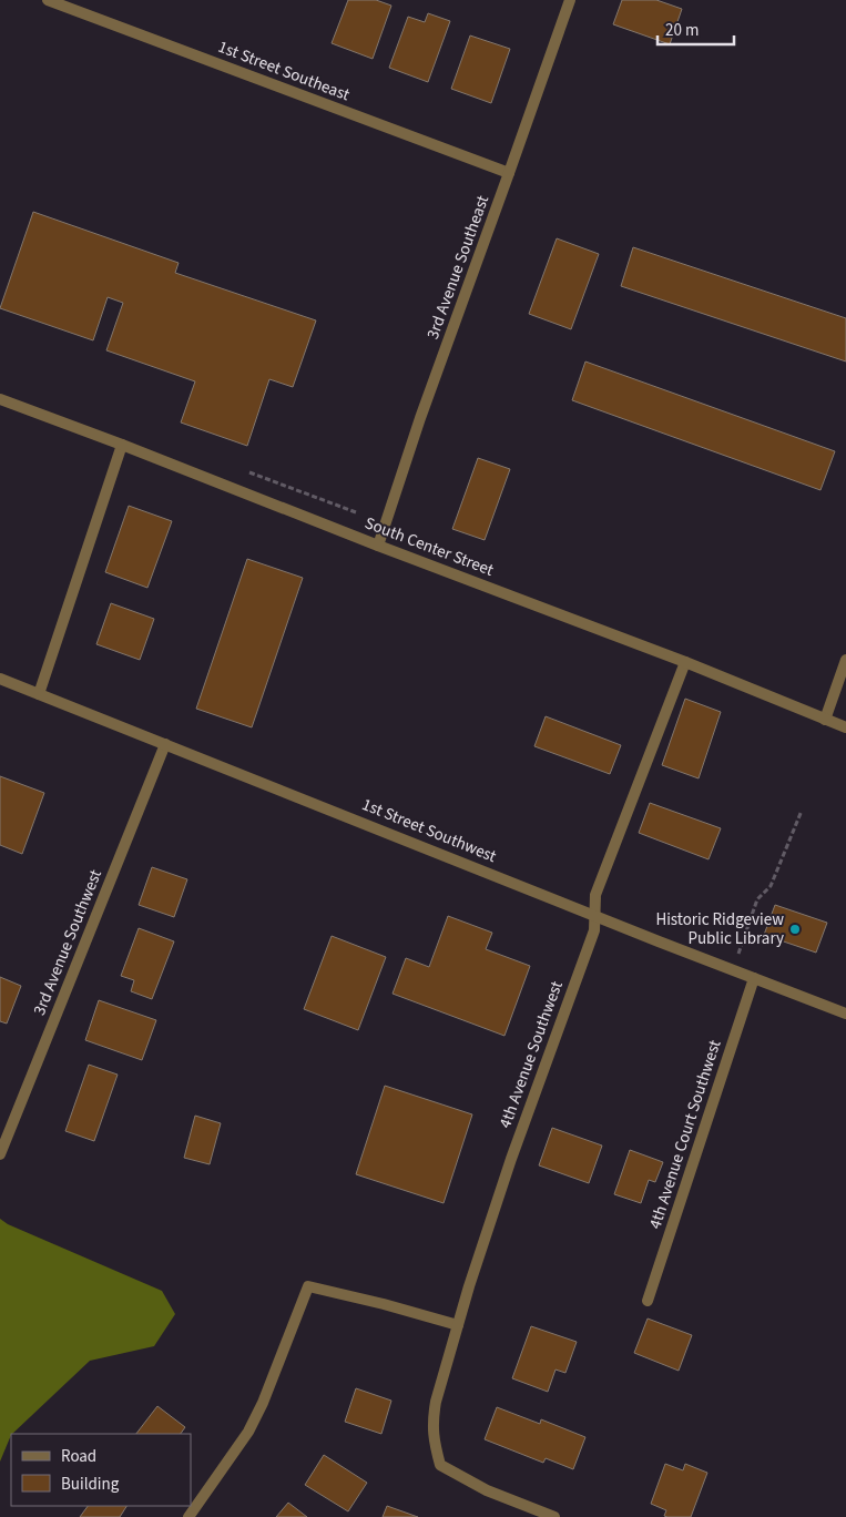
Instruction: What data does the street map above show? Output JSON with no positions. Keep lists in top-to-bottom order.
{
  "streets": {
    "street": [
      "1st Street Southeast",
      "3rd Avenue Southeast",
      "South Center Street",
      "1st Street Southwest",
      "3rd Avenue Southwest",
      "4th Avenue Southwest",
      "4th Avenue Court Southwest"
    ]
  },
  "crossings": [
    ["1st Street Southeast", "3rd Avenue Southeast"],
    ["3rd Avenue Southeast", "South Center Street"],
    ["South Center Street", "4th Avenue Southwest"],
    ["1st Street Southwest", "3rd Avenue Southwest"],
    ["1st Street Southwest", "4th Avenue Southwest"],
    ["1st Street Southwest", "4th Avenue Court Southwest"]
  ],
  "places": ["Historic Ridgeview Public Library"],
  "legend": ["Road", "Building"],
  "scale_bar": "20 m"
}
